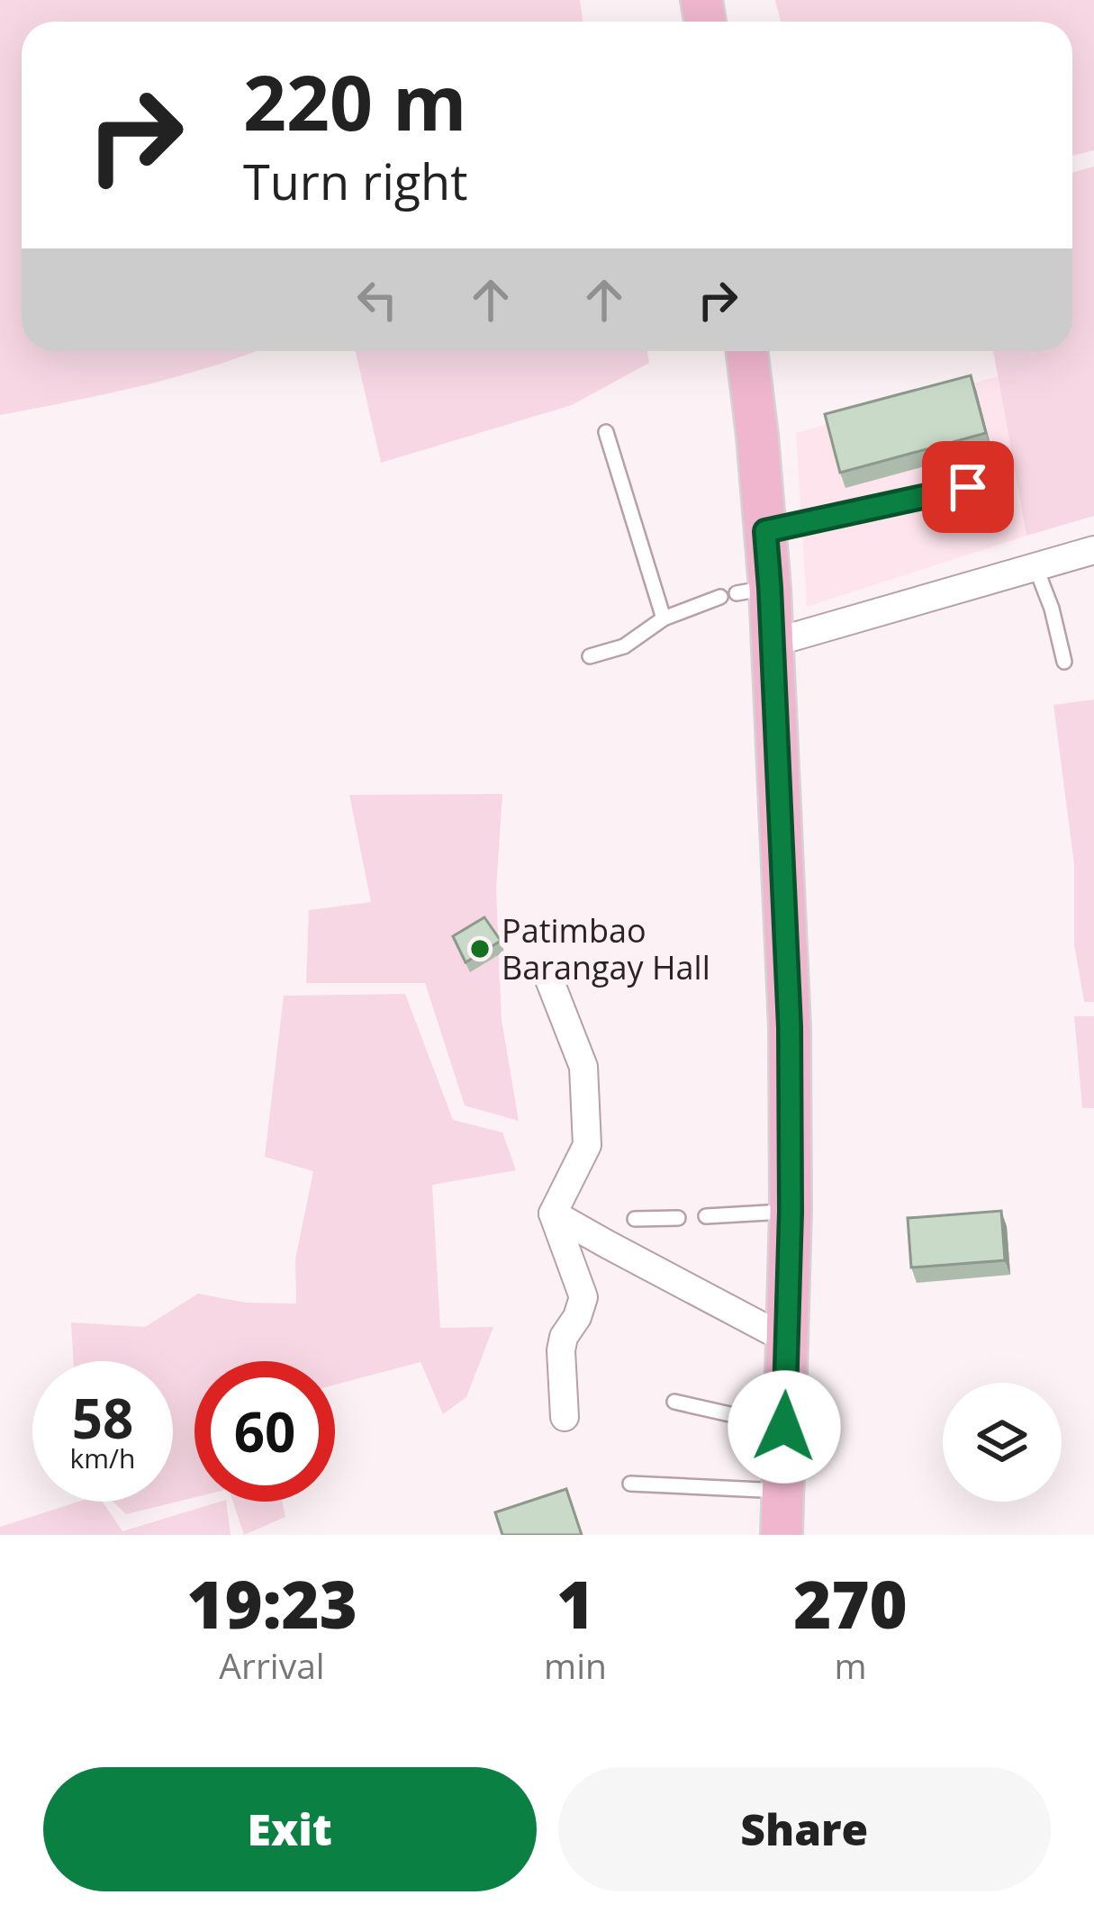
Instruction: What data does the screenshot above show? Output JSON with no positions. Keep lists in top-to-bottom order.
{
  "places": ["Patimbao Barangay Hall"],
  "page": {
    "turn": ["220 m", "Turn right"],
    "speed": "58 km/h",
    "limit": "60",
    "eta": [
      "19:23",
      "Arrival",
      "1",
      "min",
      "270",
      "m"
    ],
    "buttons": ["Exit", "Share"]
  }
}
